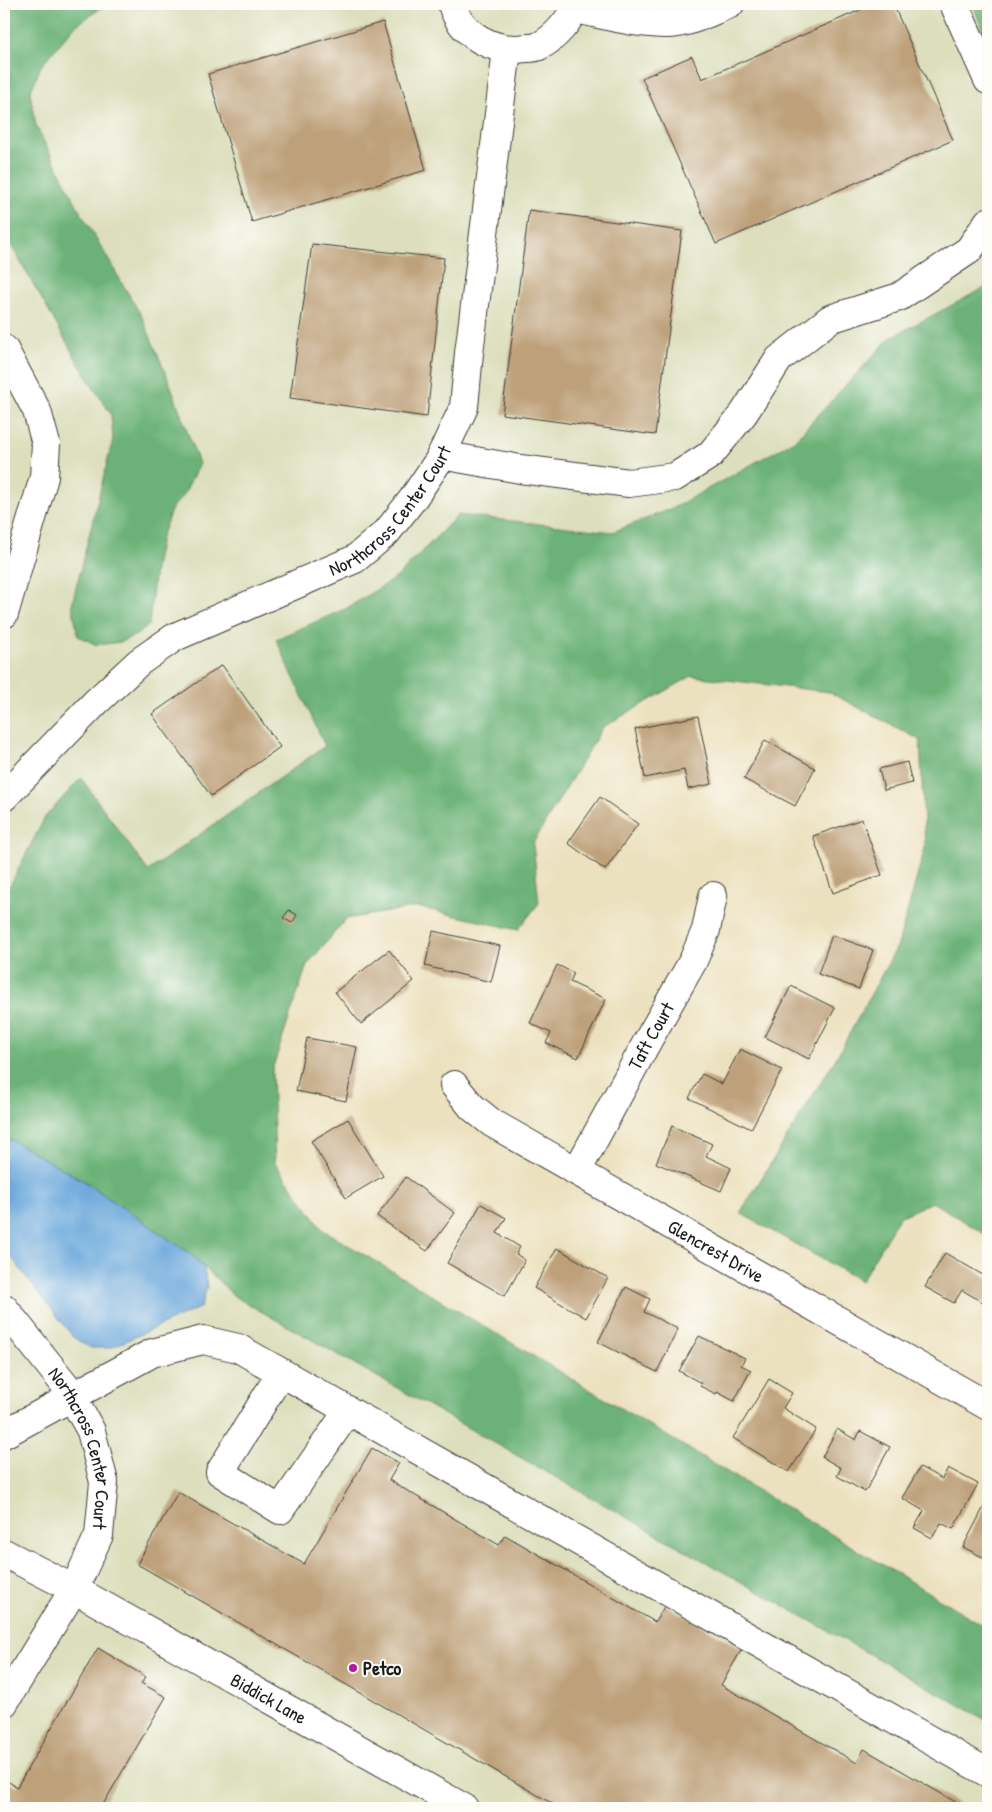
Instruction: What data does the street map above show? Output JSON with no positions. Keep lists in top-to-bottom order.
{
  "streets": {
    "street": [
      "Northcross Center Court",
      "Taft Court",
      "Glencrest Drive",
      "Biddick Lane"
    ]
  },
  "crossings": [
    ["Northcross Center Court", "Biddick Lane"],
    ["Taft Court", "Glencrest Drive"]
  ],
  "places": ["Petco"]
}
